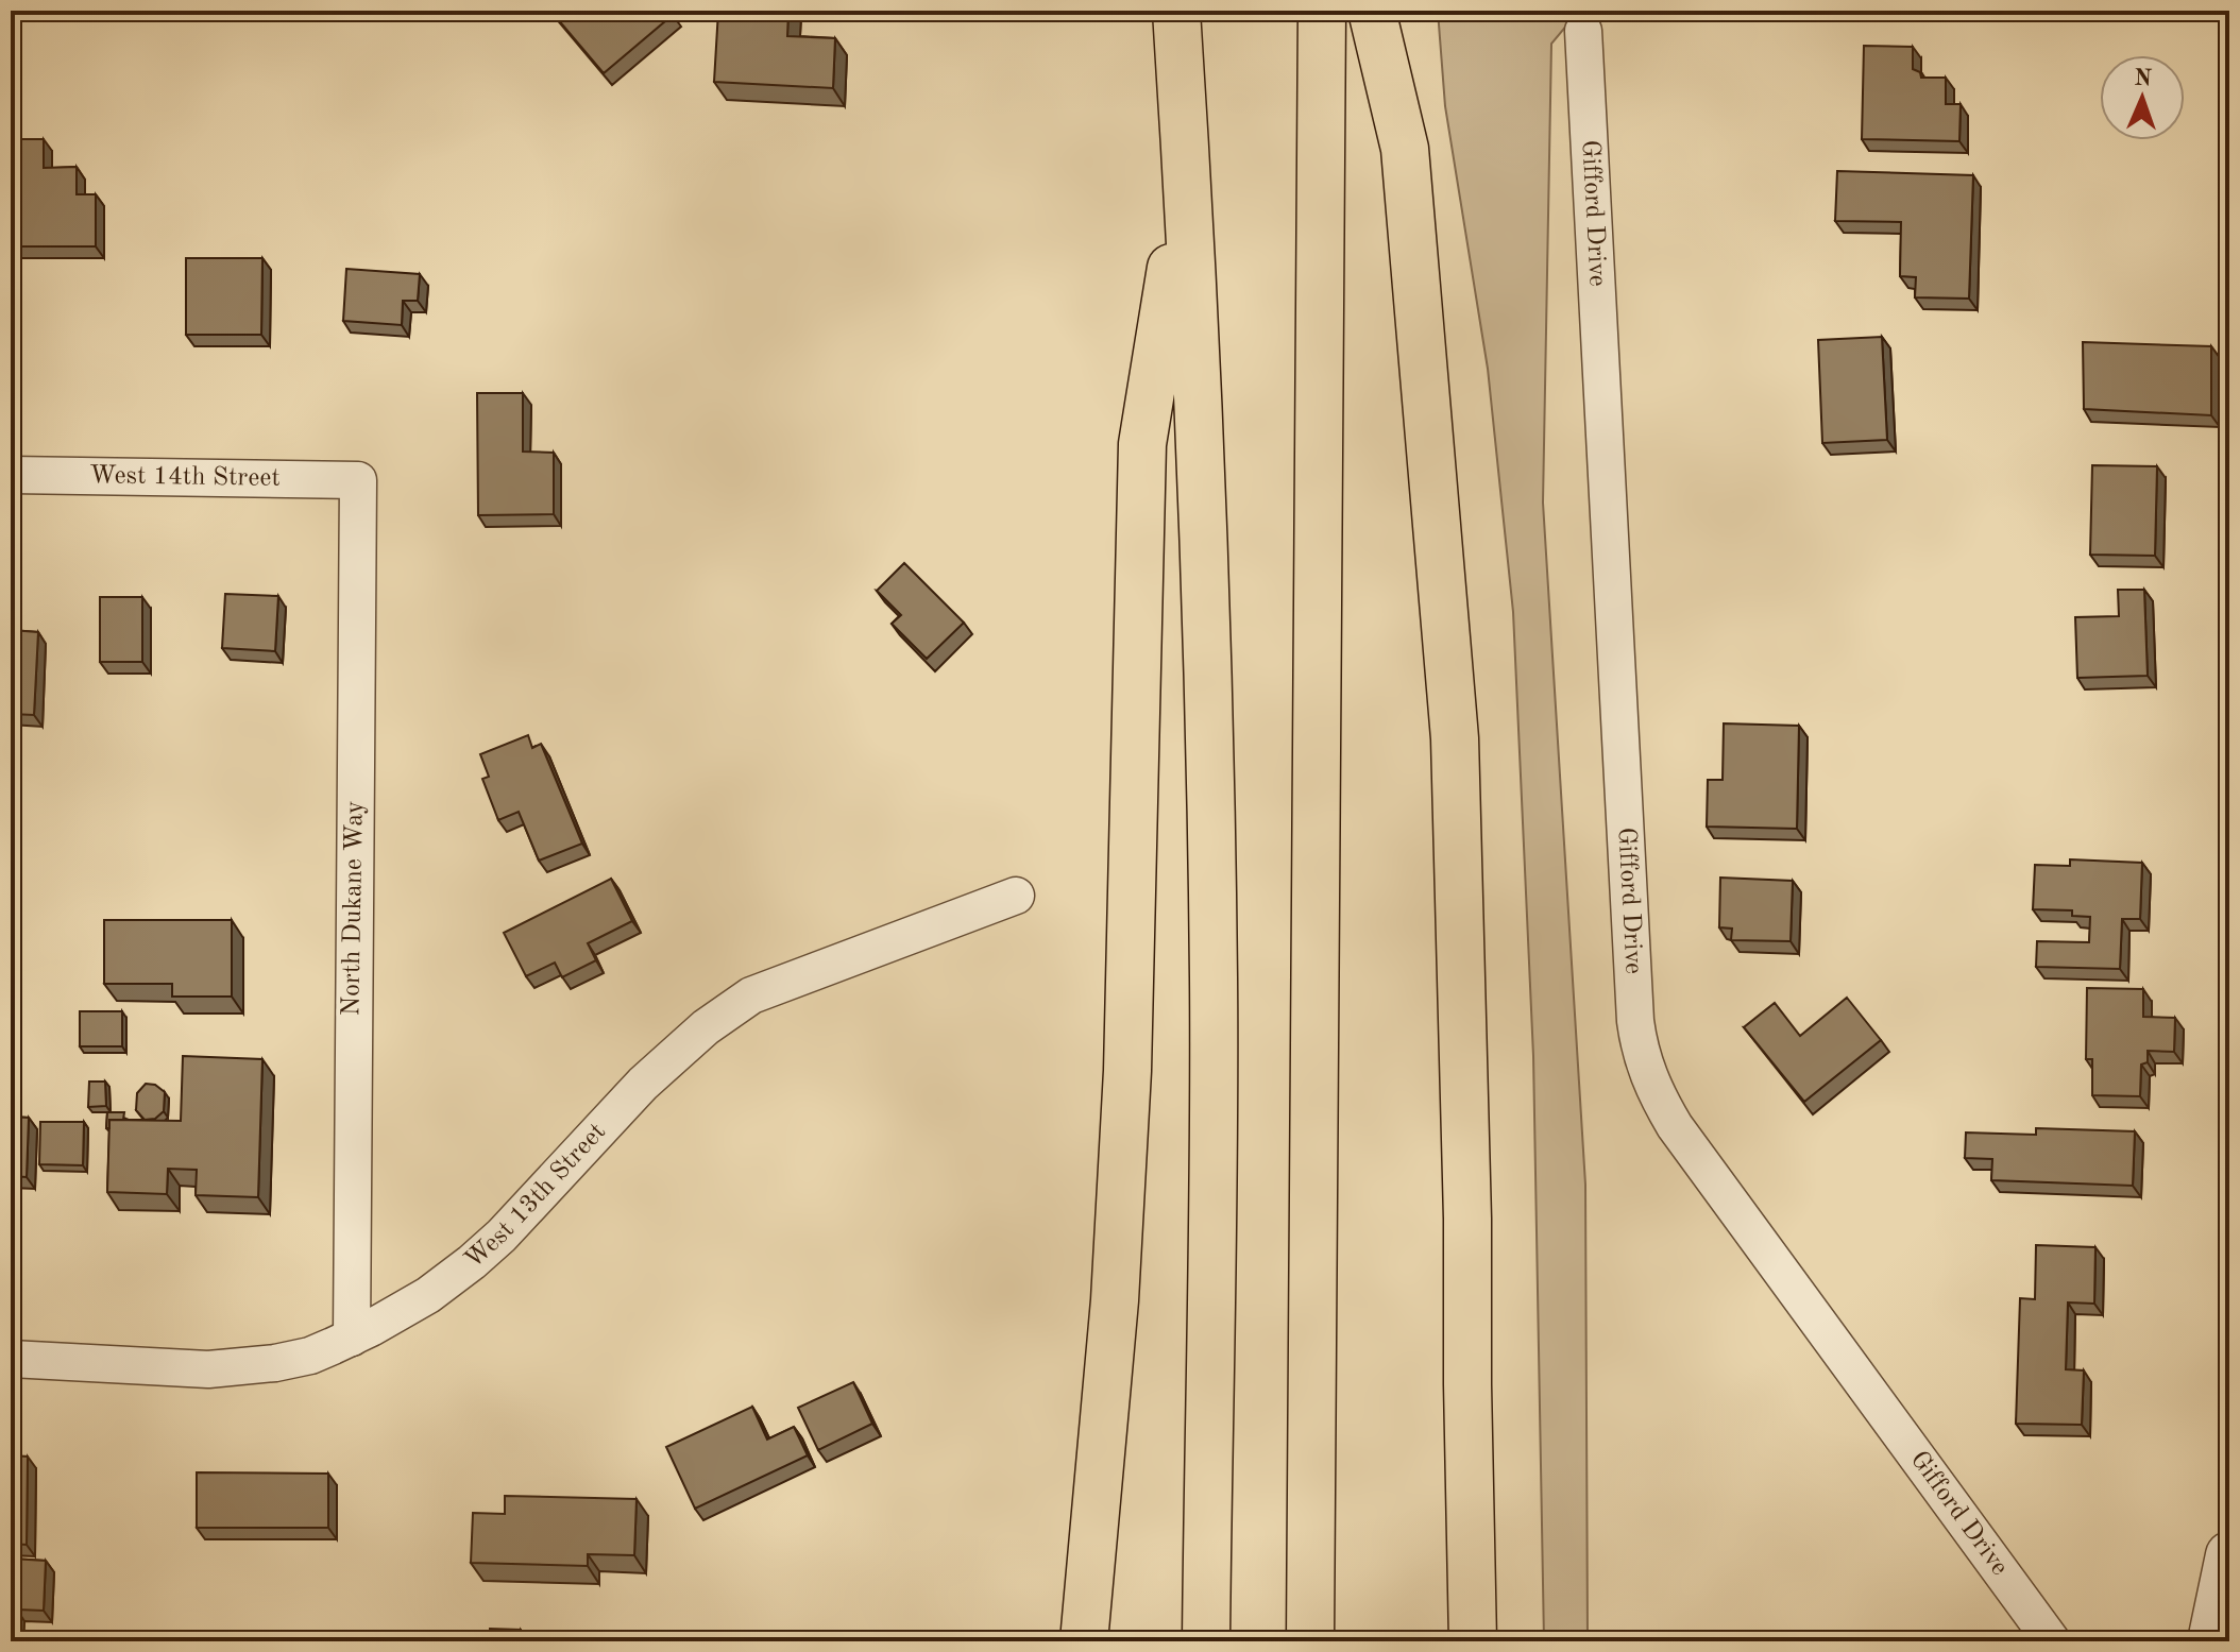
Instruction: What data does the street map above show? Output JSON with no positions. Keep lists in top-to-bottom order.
{
  "streets": {
    "street": [
      "Gifford Drive",
      "West 14th Street",
      "North Dukane Way",
      "West 13th Street"
    ]
  },
  "crossings": [
    ["West 14th Street", "North Dukane Way"],
    ["North Dukane Way", "West 13th Street"]
  ],
  "north": "top"
}
